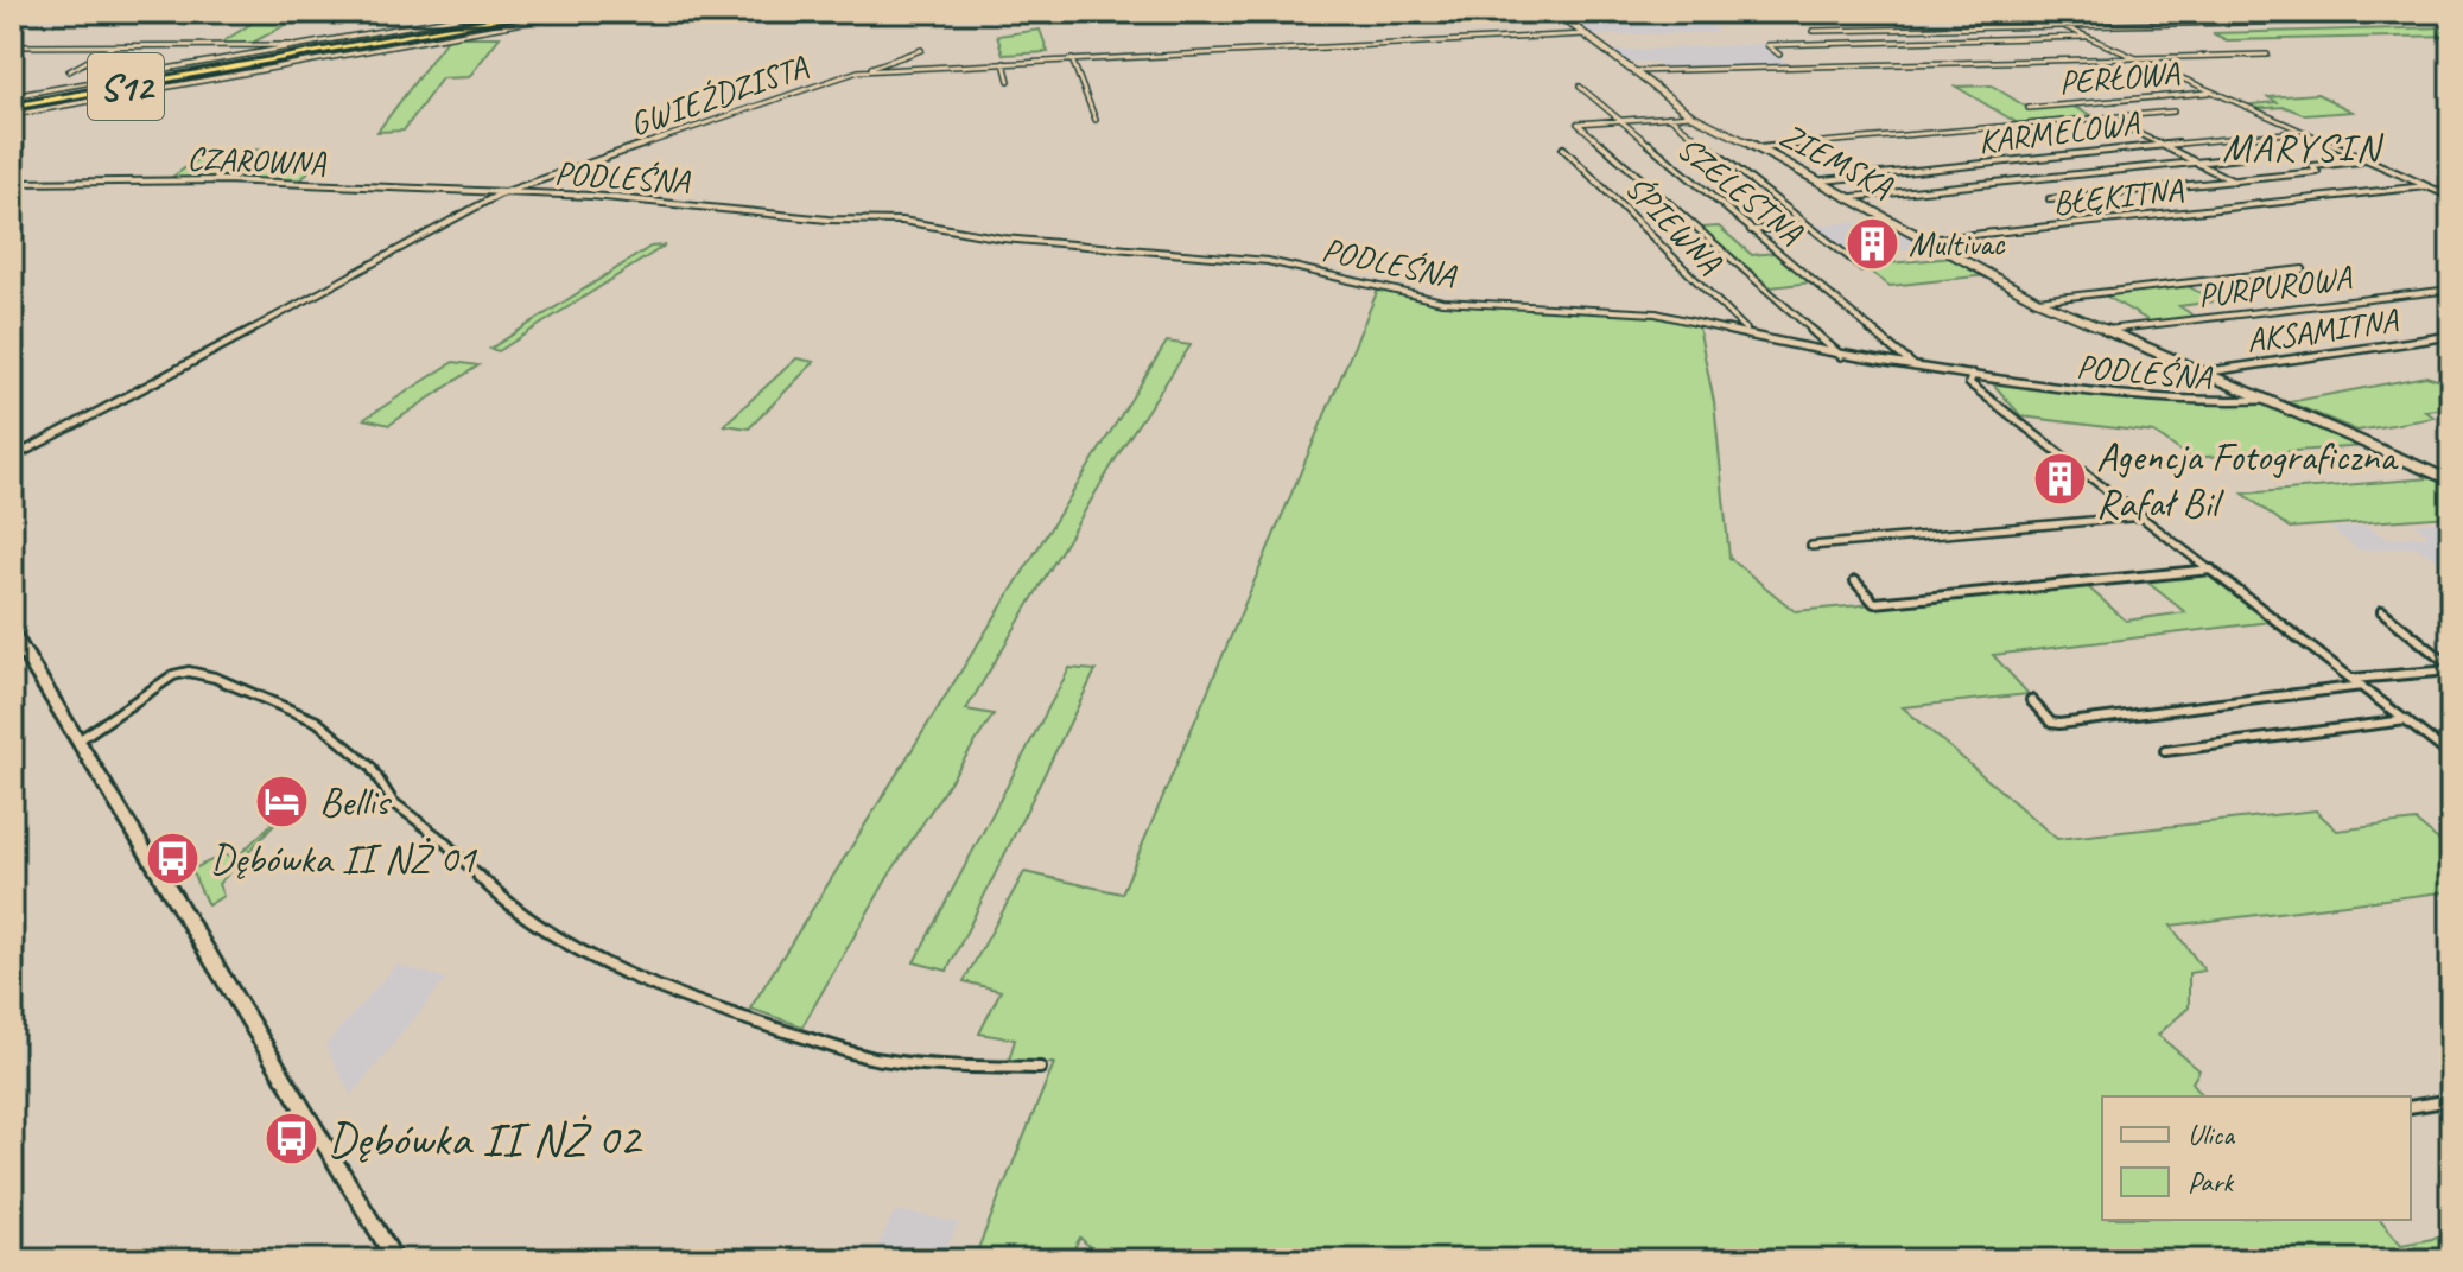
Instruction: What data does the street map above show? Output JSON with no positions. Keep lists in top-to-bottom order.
{
  "streets": {
    "highway": ["S12"],
    "street": [
      "PERŁOWA",
      "GWIEŹDZISTA",
      "KARMELOWA",
      "CZAROWNA",
      "ZIEMSKA",
      "PODLEŚNA",
      "SZELESTNA",
      "BŁĘKITNA",
      "ŚPIEWNA",
      "PURPUROWA",
      "AKSAMITNA"
    ]
  },
  "crossings": [
    ["GWIEŹDZISTA", "CZAROWNA"],
    ["GWIEŹDZISTA", "ZIEMSKA"],
    ["GWIEŹDZISTA", "PODLEŚNA"],
    ["KARMELOWA", "ZIEMSKA"],
    ["CZAROWNA", "PODLEŚNA"],
    ["ZIEMSKA", "PODLEŚNA"],
    ["ZIEMSKA", "BŁĘKITNA"],
    ["ZIEMSKA", "PURPUROWA"],
    ["ZIEMSKA", "AKSAMITNA"],
    ["PODLEŚNA", "SZELESTNA"],
    ["PODLEŚNA", "ŚPIEWNA"]
  ],
  "districts": ["MARYSIN"],
  "places": {
    "building": ["Multivac", "Agencja Fotograficzna Rafał Bil"],
    "hotel": ["Bellis"],
    "bus stop": ["Dębówka II NŻ 01", "Dębówka II NŻ 02"]
  },
  "legend": ["Ulica", "Park"]
}
